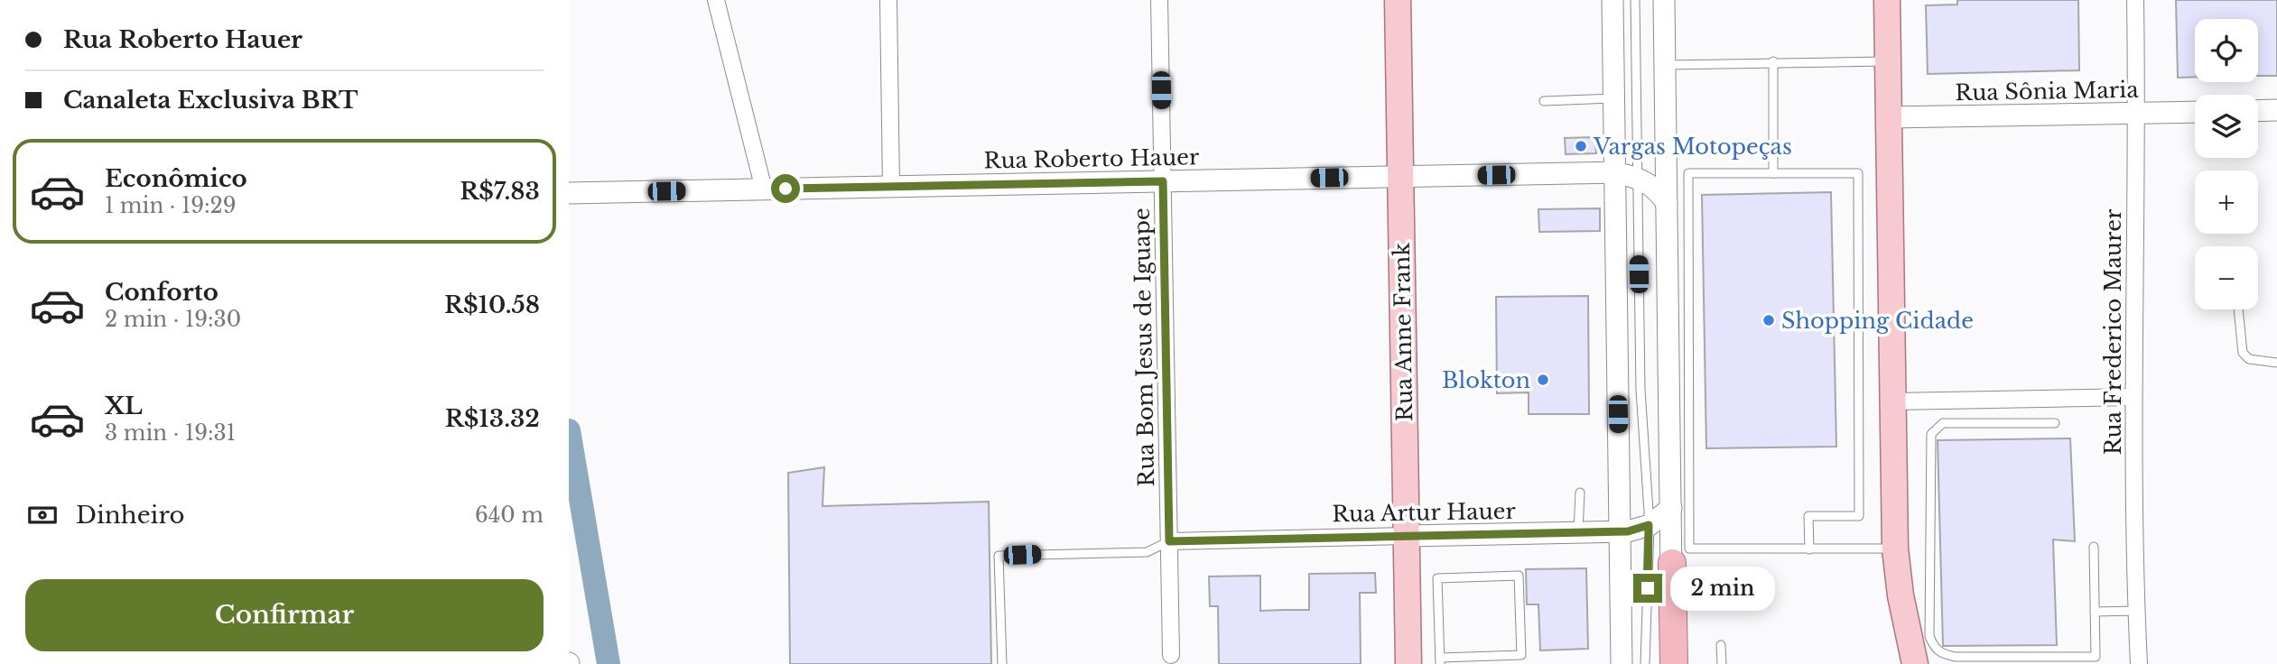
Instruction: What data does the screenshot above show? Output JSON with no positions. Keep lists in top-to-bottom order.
{
  "streets": {
    "main road": ["Rua Anne Frank"],
    "street": [
      "Rua Sônia Maria",
      "Rua Roberto Hauer",
      "Rua Frederico Maurer",
      "Rua Bom Jesus de Iguape",
      "Rua Artur Hauer"
    ]
  },
  "crossings": [
    ["Rua Sônia Maria", "Rua Frederico Maurer"],
    ["Rua Roberto Hauer", "Rua Anne Frank"],
    ["Rua Roberto Hauer", "Rua Bom Jesus de Iguape"],
    ["Rua Anne Frank", "Rua Artur Hauer"],
    ["Rua Bom Jesus de Iguape", "Rua Artur Hauer"]
  ],
  "places": ["Vargas Motopeças", "Shopping Cidade", "Blokton"],
  "page": {
    "banner": ["Rua Roberto Hauer", "Canaleta Exclusiva BRT"],
    "map_buttons": ["+", "−"],
    "list": [
      {
        "name": "Econômico",
        "note": "1 min · 19:29",
        "value": "R$7.83"
      },
      {
        "name": "Conforto",
        "note": "2 min · 19:30",
        "value": "R$10.58"
      },
      {
        "name": "XL",
        "note": "3 min · 19:31",
        "value": "R$13.32"
      }
    ],
    "pay": ["Dinheiro", "640 m"],
    "buttons": "Confirmar",
    "bubble": "2 min"
  }
}
